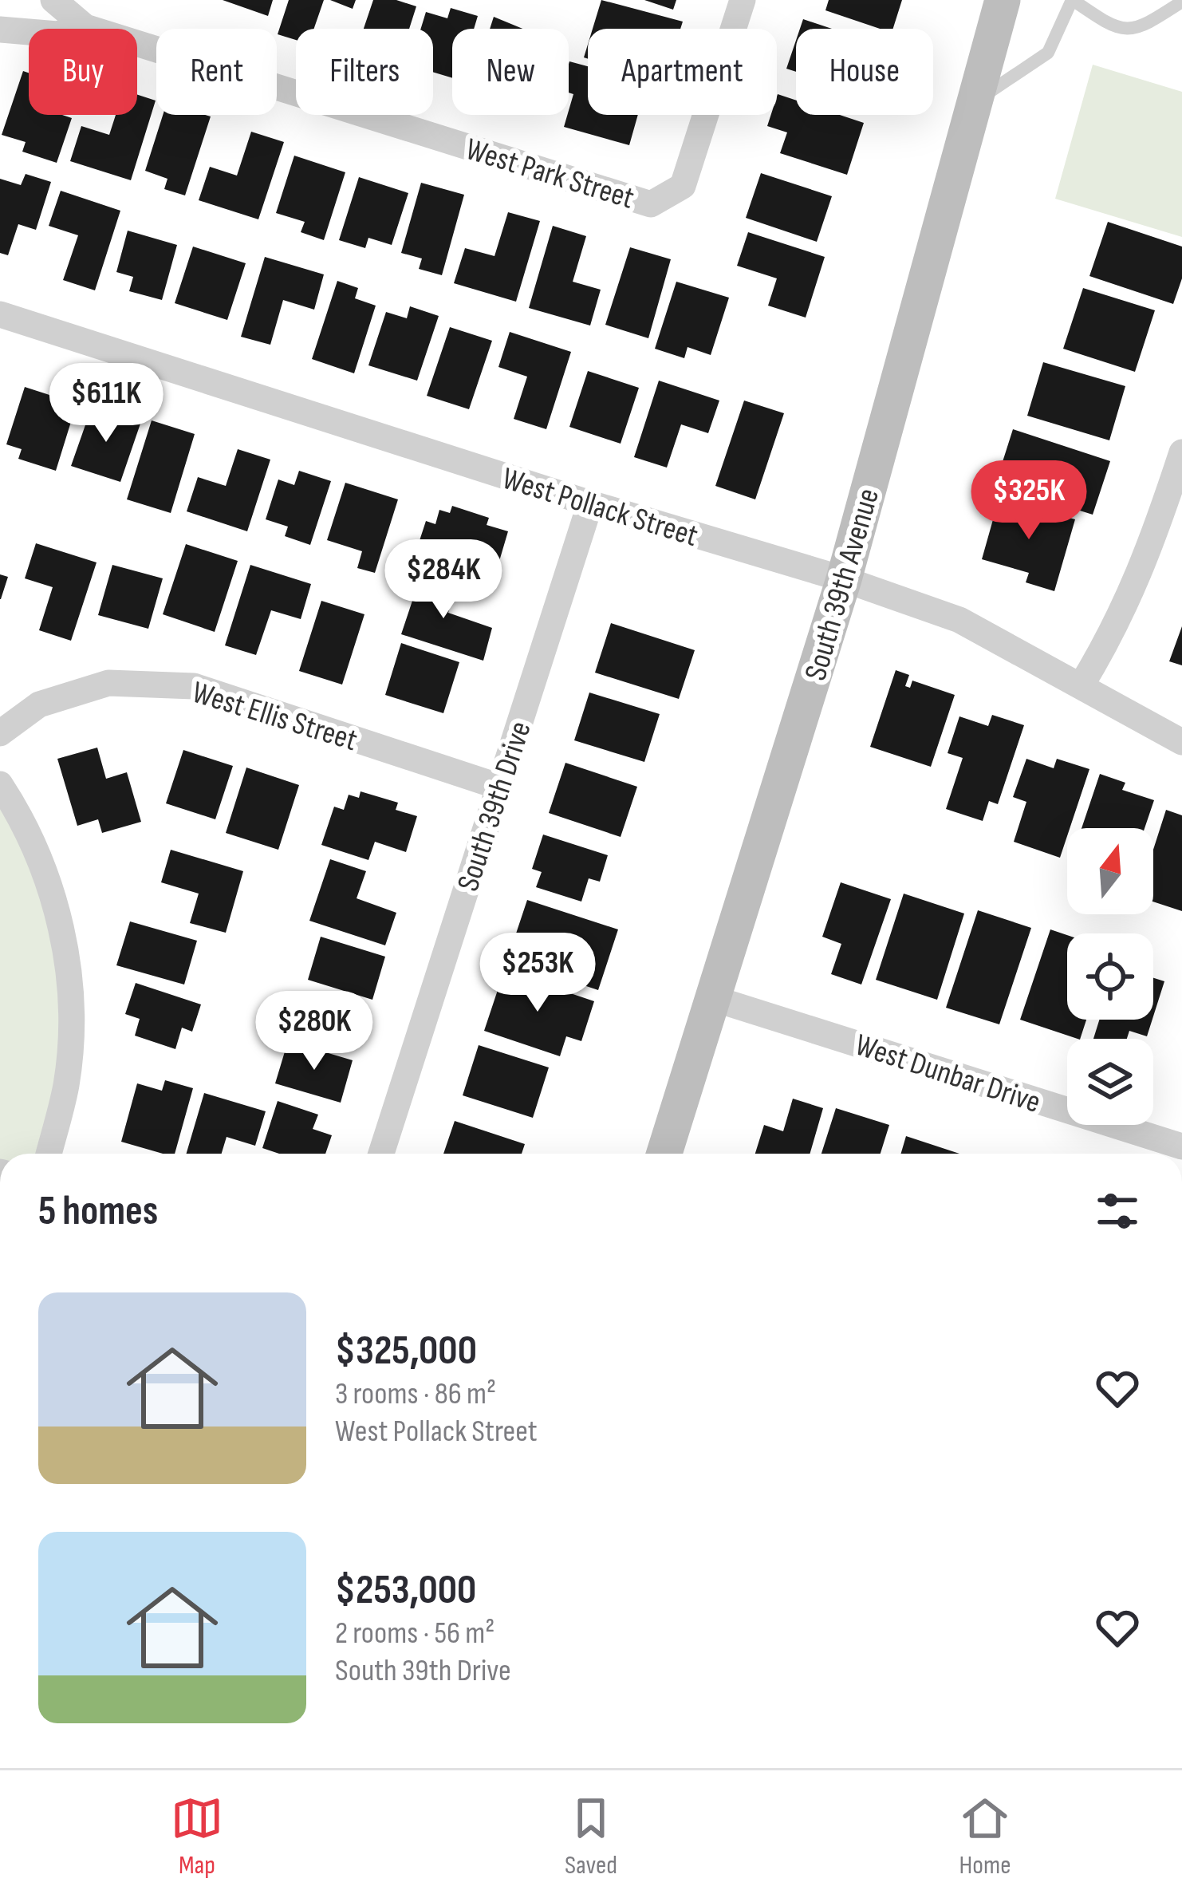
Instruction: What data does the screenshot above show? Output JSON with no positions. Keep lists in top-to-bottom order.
{
  "streets": {
    "street": [
      "West Park Street",
      "West Pollack Street",
      "South 39th Avenue",
      "West Ellis Street",
      "South 39th Drive",
      "West Dunbar Drive"
    ]
  },
  "crossings": [
    ["West Pollack Street", "South 39th Avenue"],
    ["West Pollack Street", "South 39th Drive"],
    ["South 39th Avenue", "West Dunbar Drive"],
    ["West Ellis Street", "South 39th Drive"]
  ],
  "north": "top",
  "page": {
    "chip": [
      "Buy",
      "Rent",
      "Filters",
      "New",
      "Apartment",
      "House"
    ],
    "price": [
      "$611K",
      "$325K",
      "$284K",
      "$253K",
      "$280K"
    ],
    "heading": "5 homes",
    "list": [
      {
        "name": "$325,000",
        "note": "3 rooms · 86 m² · West Pollack Street"
      },
      {
        "name": "$253,000",
        "note": "2 rooms · 56 m² · South 39th Drive"
      }
    ],
    "tabs": ["Map", "Saved", "Home"]
  }
}
